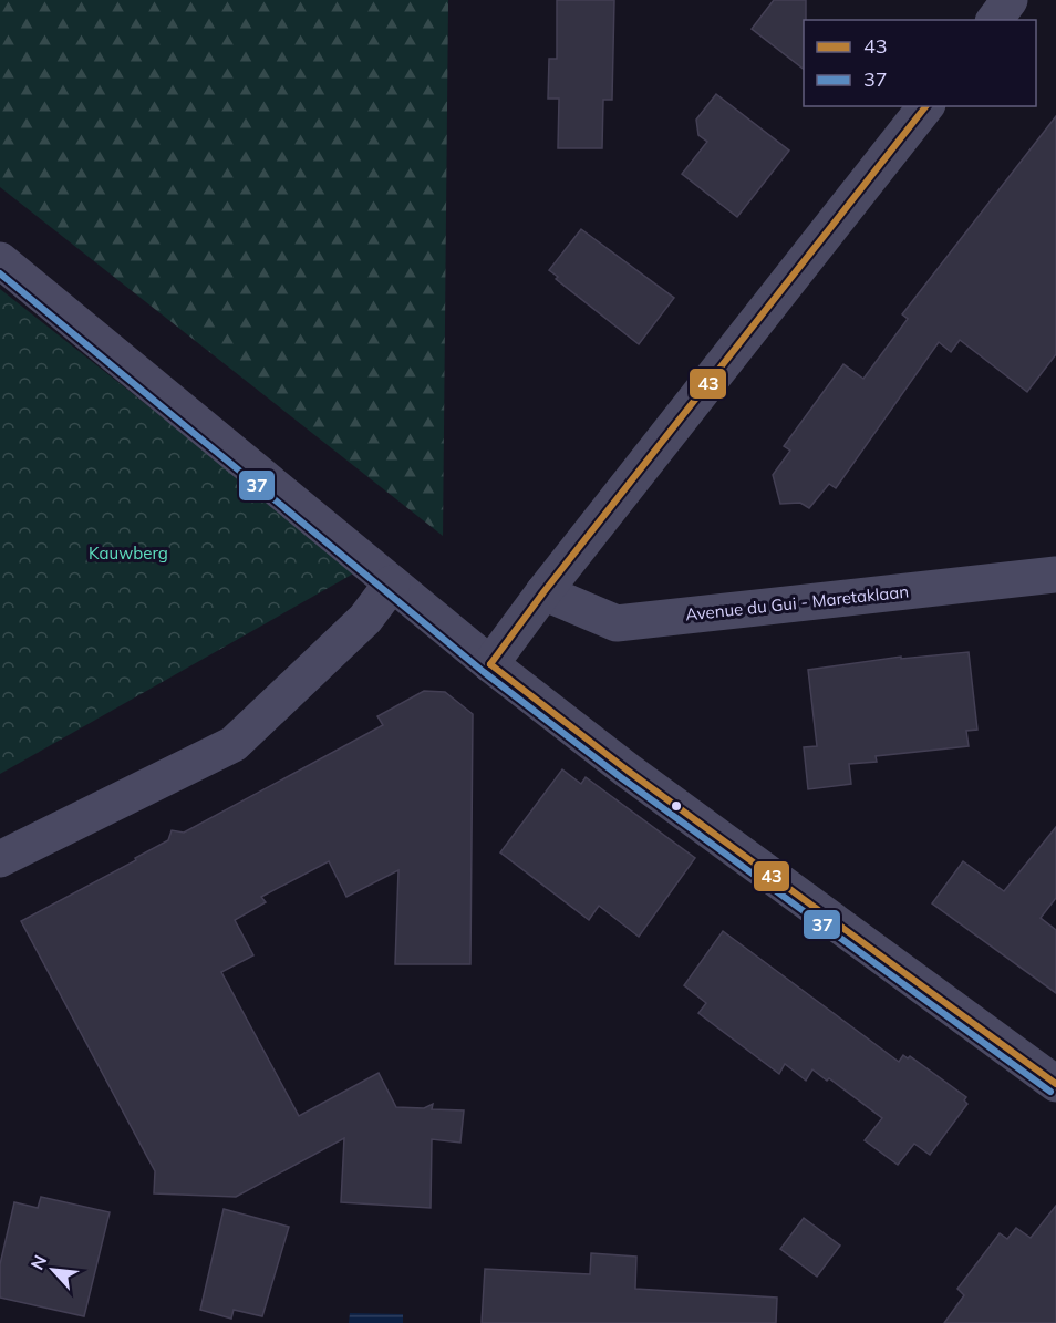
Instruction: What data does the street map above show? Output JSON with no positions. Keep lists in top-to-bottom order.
{
  "streets": {
    "street": ["Avenue du Gui - Maretaklaan"]
  },
  "parks": ["Kauwberg"],
  "lines": ["transit line 43", "transit line 37"],
  "legend": ["43", "37"],
  "north": "top left"
}
